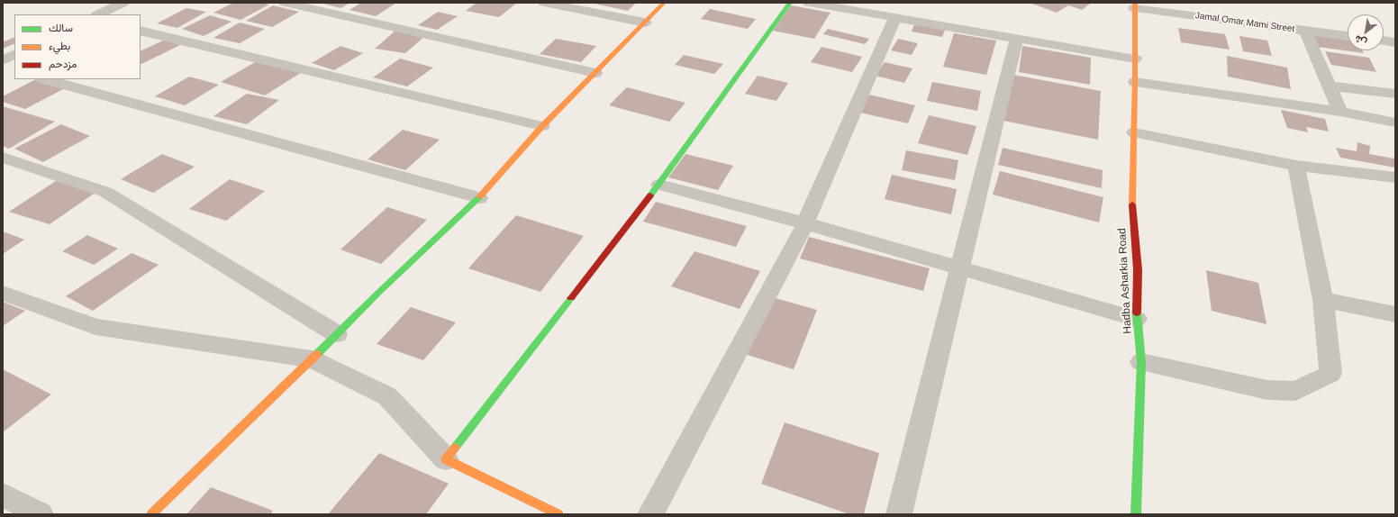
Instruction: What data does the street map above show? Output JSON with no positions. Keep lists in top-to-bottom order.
{
  "streets": {
    "street": ["Jamal Omar Mami Street", "Hadba Asharkia Road"]
  },
  "crossings": [
    ["Jamal Omar Mami Street", "Hadba Asharkia Road"]
  ],
  "legend": ["سالك", "بطيء", "مزدحم"],
  "north": "bottom left"
}
